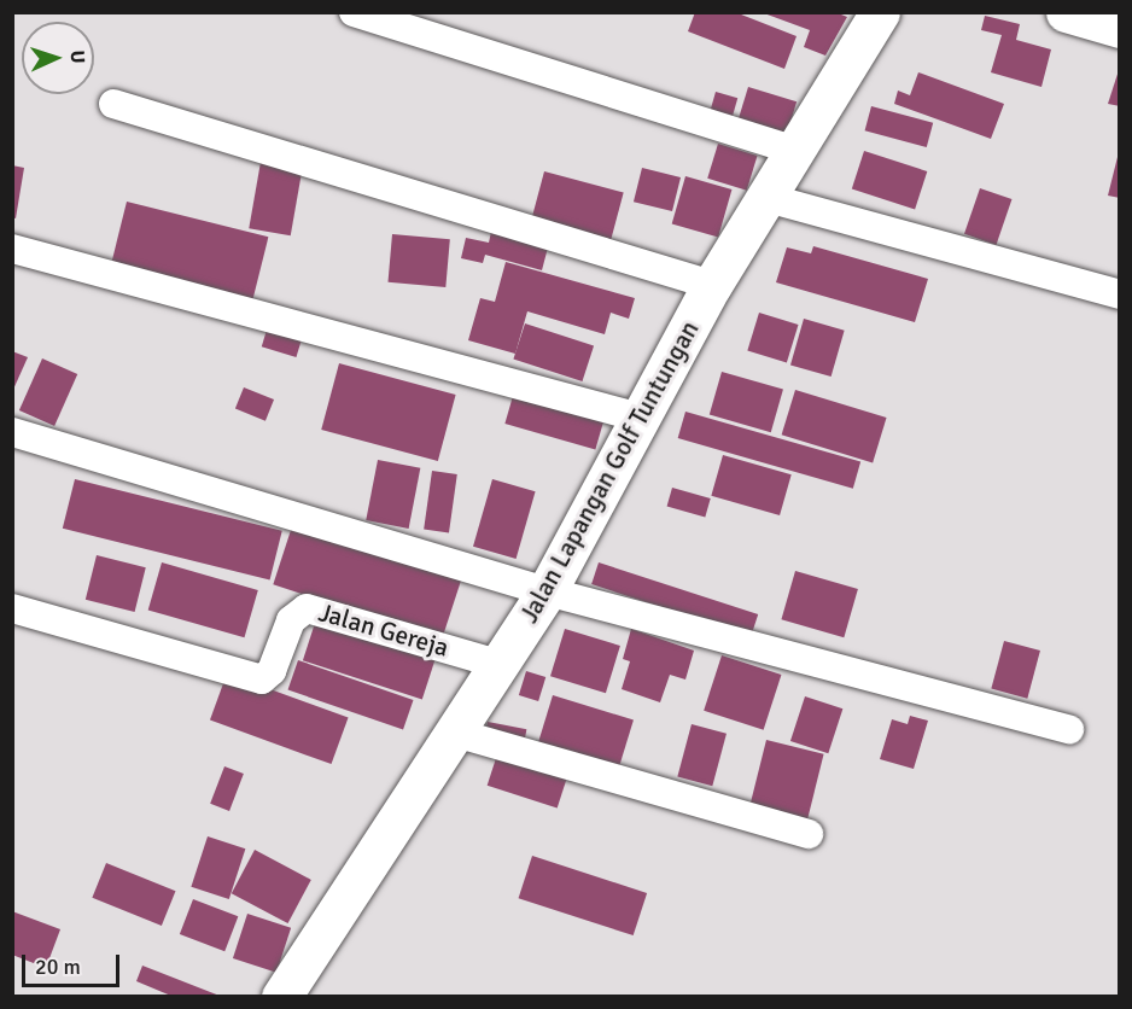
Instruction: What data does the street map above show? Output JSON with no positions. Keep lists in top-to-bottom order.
{
  "streets": {
    "main road": ["Jalan Lapangan Golf Tuntungan"],
    "street": ["Jalan Gereja"]
  },
  "crossings": [
    ["Jalan Lapangan Golf Tuntungan", "Jalan Gereja"]
  ],
  "scale_bar": "20 m",
  "north": "right"
}
